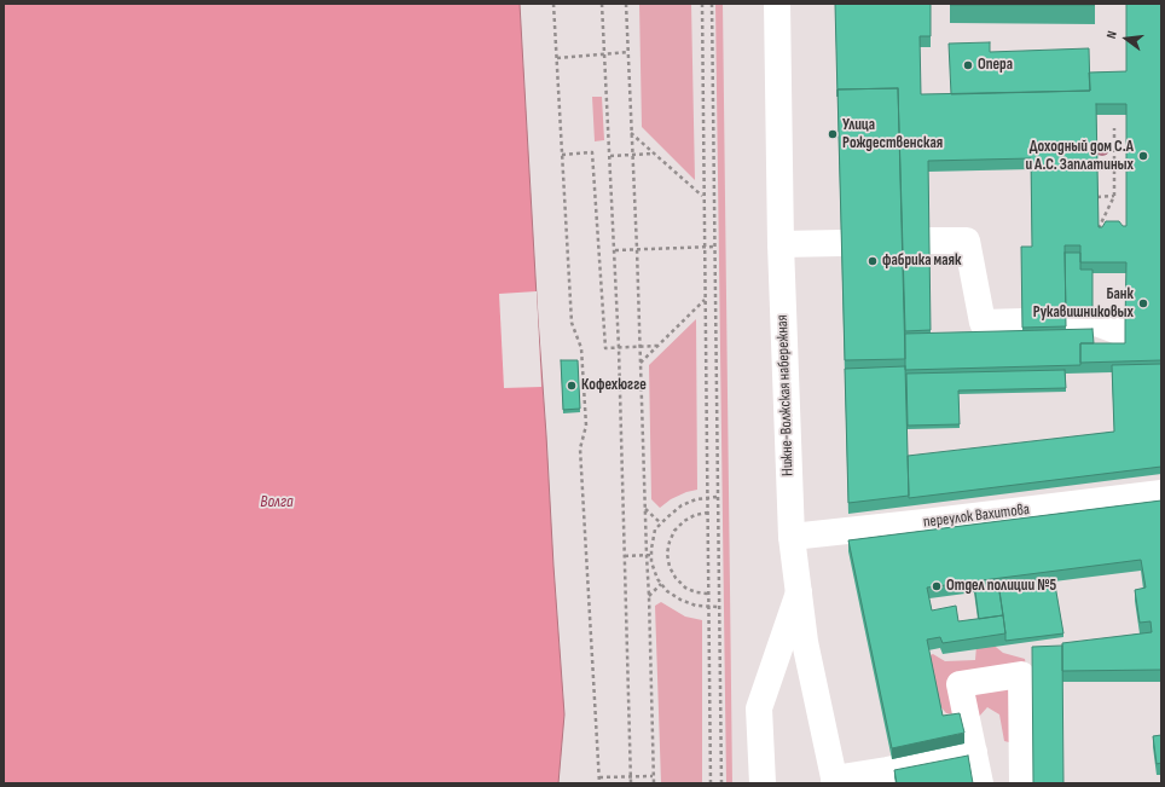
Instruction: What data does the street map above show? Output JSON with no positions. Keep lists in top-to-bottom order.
{
  "streets": {
    "main road": ["Нижне-Волжская набережная", "переулок Вахитова"]
  },
  "crossings": [
    ["Нижне-Волжская набережная", "переулок Вахитова"]
  ],
  "water": ["Волга"],
  "places": [
    "Опера",
    "Улица Рождественская",
    "Доходный дом С.А и А.С. Заплатиных",
    "фабрика маяк",
    "Банк Рукавишниковых",
    "Кофехюгге",
    "Отдел полиции №5"
  ],
  "north": "left"
}
